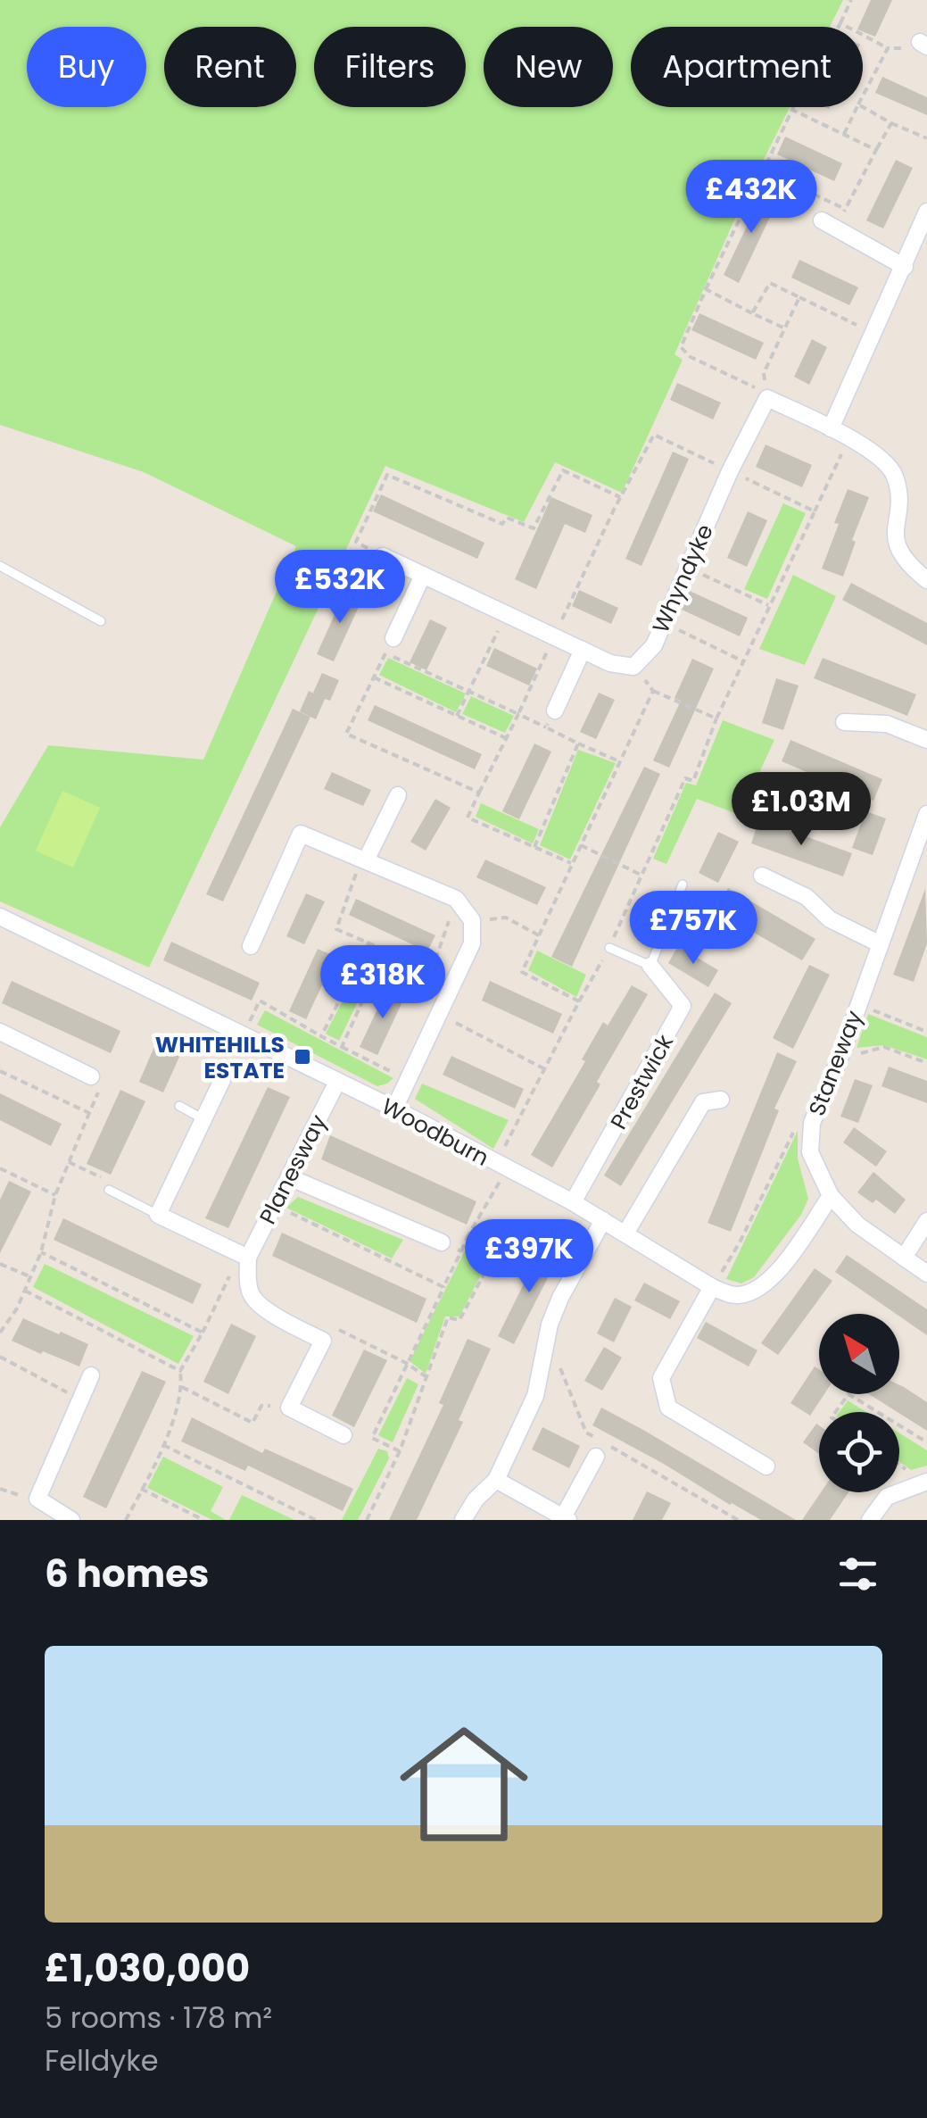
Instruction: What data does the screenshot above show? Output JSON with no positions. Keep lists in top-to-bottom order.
{
  "streets": {
    "street": [
      "Whyndyke",
      "Staneway",
      "Prestwick",
      "Woodburn",
      "Planesway"
    ]
  },
  "crossings": [
    ["Staneway", "Woodburn"],
    ["Prestwick", "Woodburn"],
    ["Woodburn", "Planesway"]
  ],
  "places": {
    "transit": ["WHITEHILLS ESTATE"]
  },
  "north": "top left",
  "page": {
    "chip": [
      "Buy",
      "Rent",
      "Filters",
      "New",
      "Apartment"
    ],
    "price": [
      "£432K",
      "£532K",
      "£1.03M",
      "£757K",
      "£318K",
      "£397K"
    ],
    "heading": "6 homes",
    "list": [
      {
        "name": "£1,030,000",
        "note": "5 rooms · 178 m² · Felldyke"
      }
    ]
  }
}
